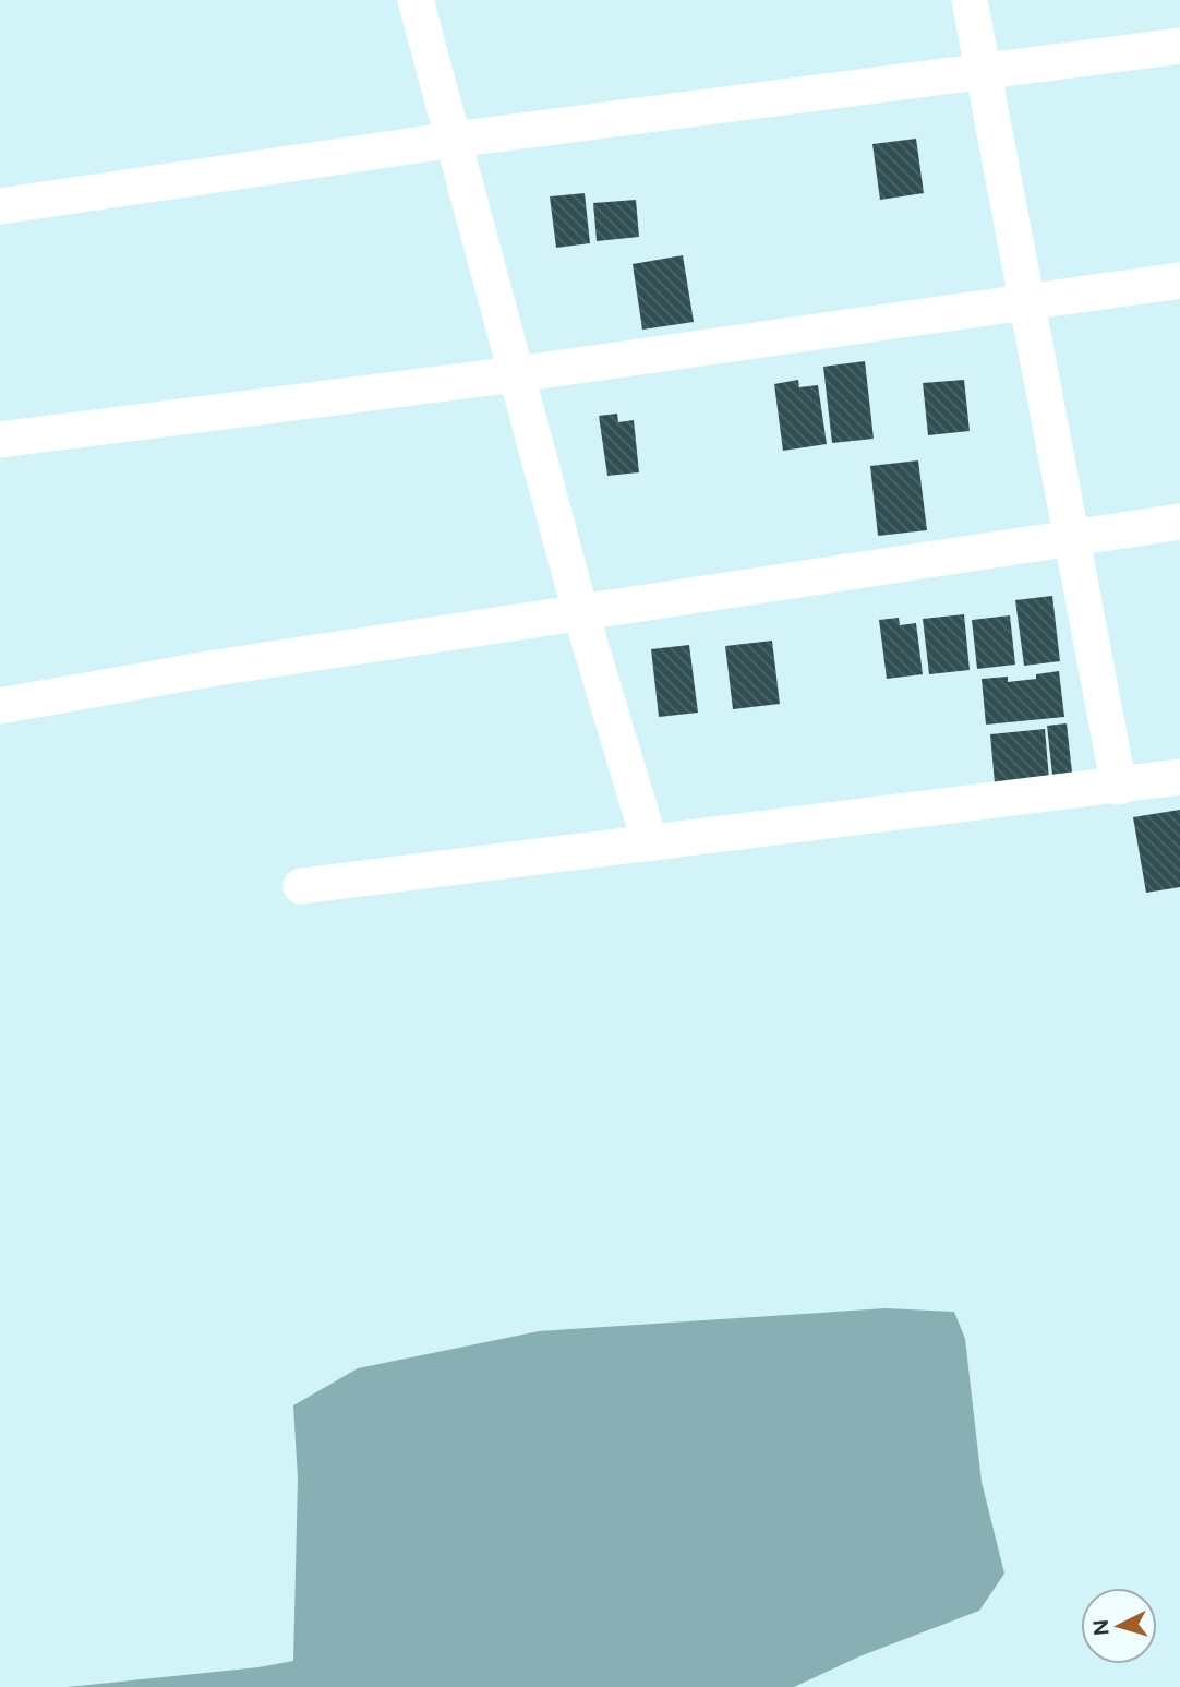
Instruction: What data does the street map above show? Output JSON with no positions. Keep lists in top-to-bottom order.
{
  "north": "left"
}
